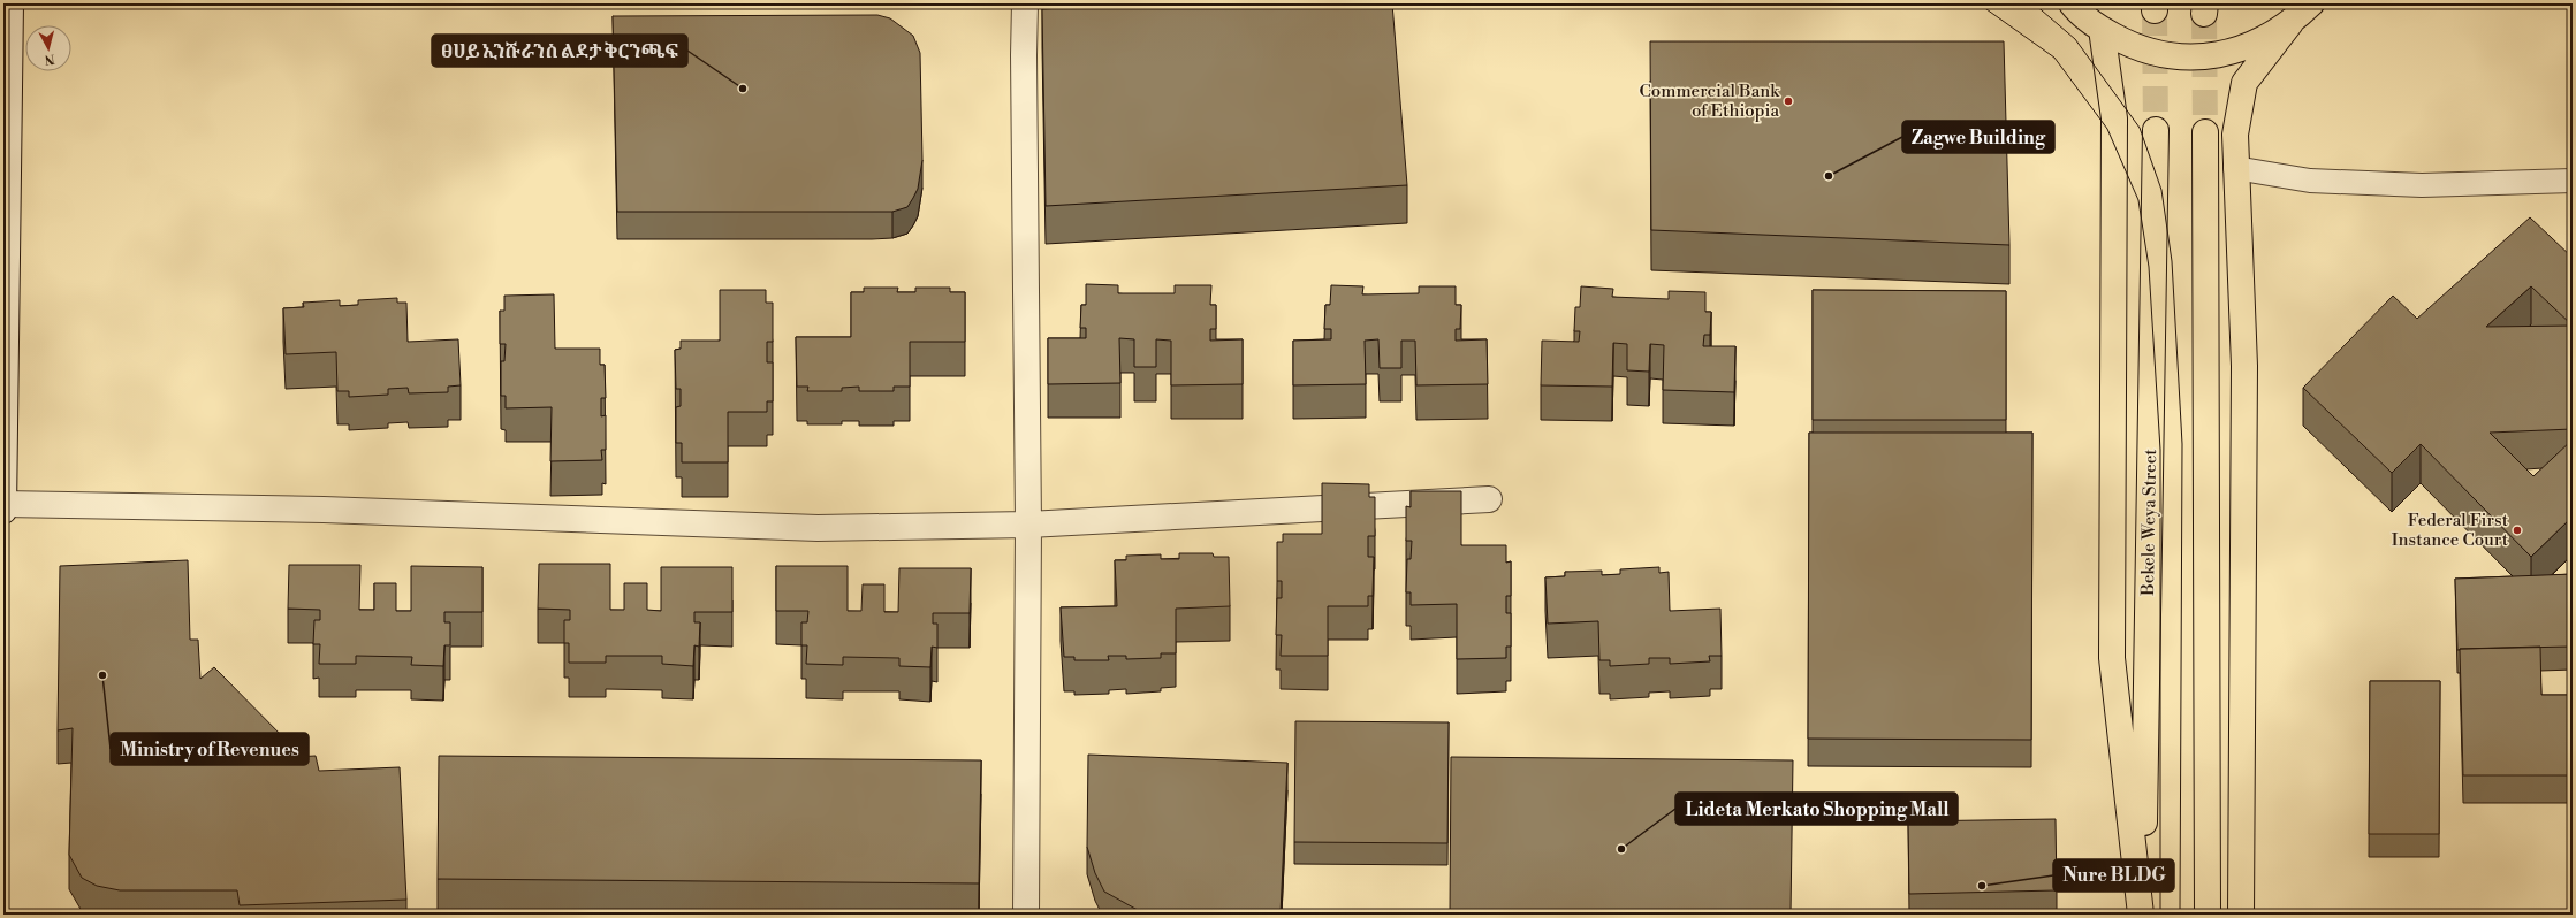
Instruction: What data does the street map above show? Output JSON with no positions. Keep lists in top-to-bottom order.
{
  "streets": {
    "main road": ["Bekele Weya Street"]
  },
  "places": [
    "ፀሀይ ኢንሹራንስ ልደታ ቅርንጫፍ",
    "Commercial Bank of Ethiopia",
    "Zagwe Building",
    "Federal First Instance Court",
    "Ministry of Revenues",
    "Lideta Merkato Shopping Mall",
    "Nure BLDG"
  ],
  "north": "bottom"
}
